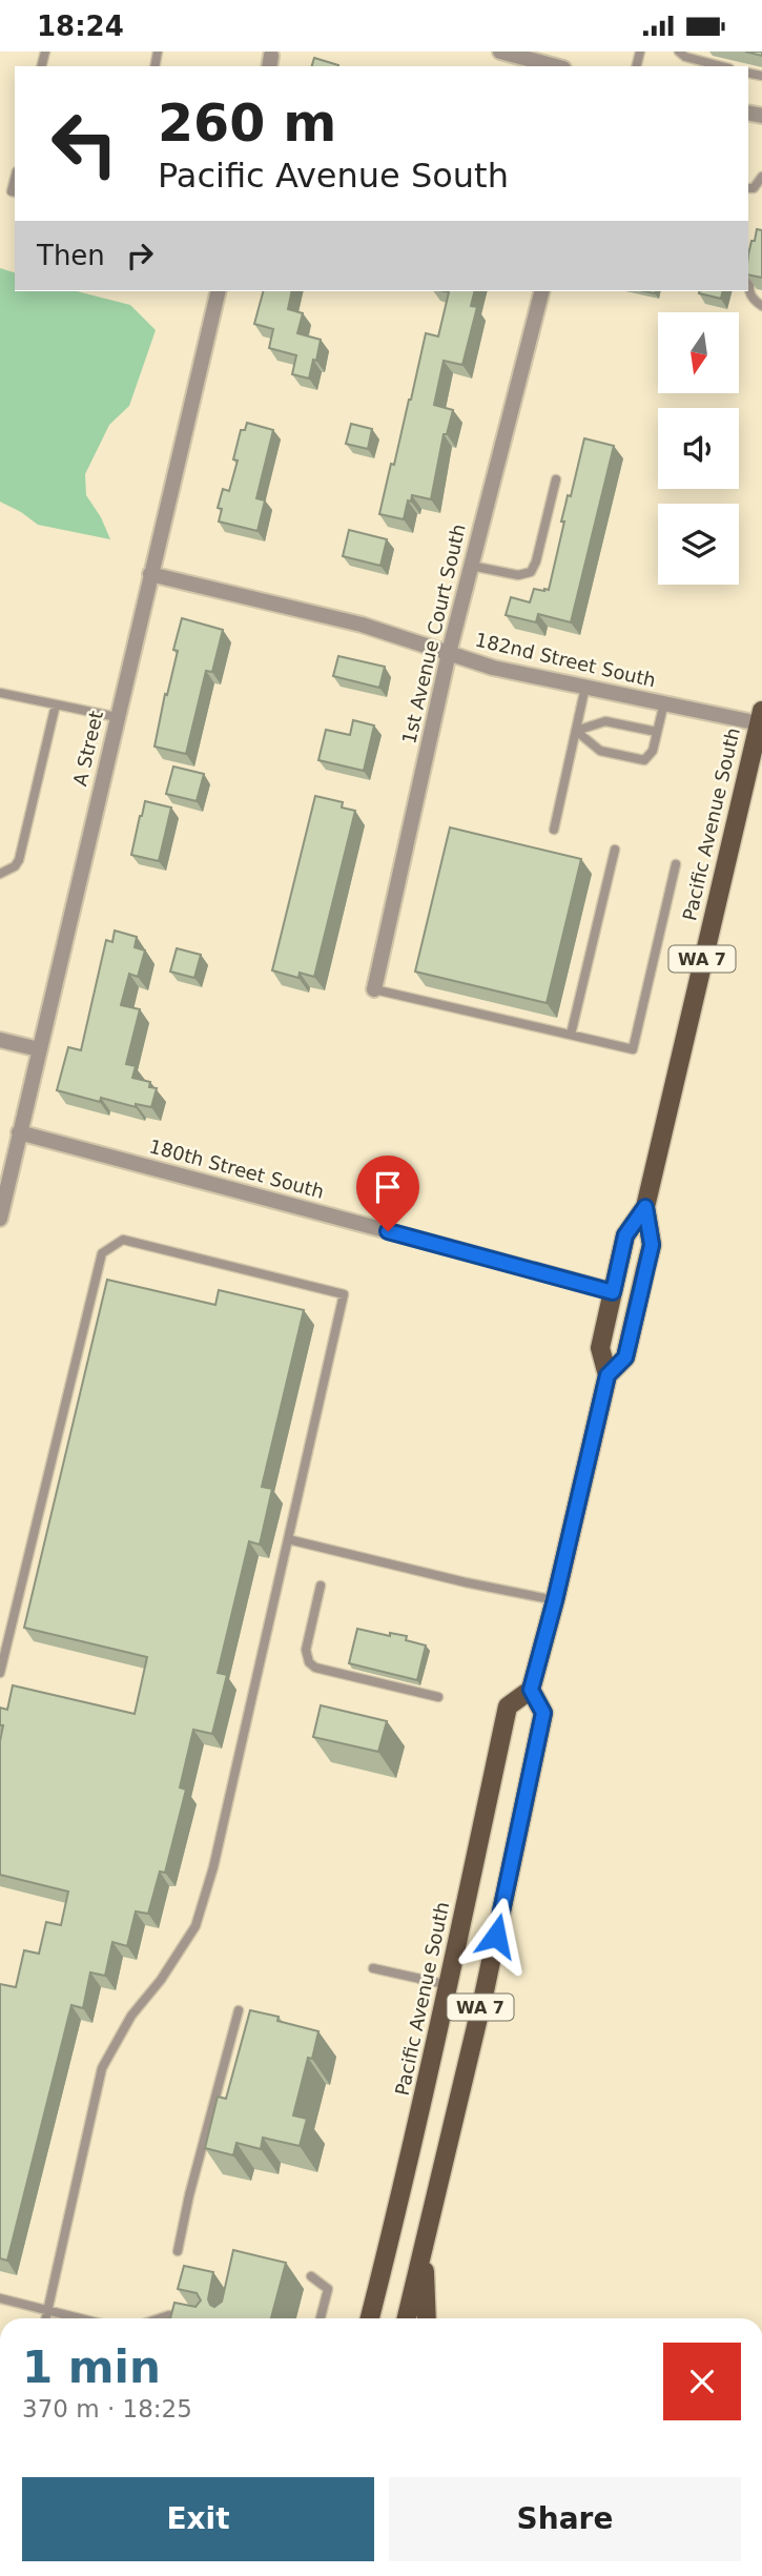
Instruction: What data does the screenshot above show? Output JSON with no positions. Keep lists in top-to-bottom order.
{
  "streets": {
    "main road": ["Pacific Avenue South", "WA 7"],
    "street": [
      "1st Avenue Court South",
      "182nd Street South",
      "A Street",
      "180th Street South"
    ]
  },
  "crossings": [
    ["1st Avenue Court South", "182nd Street South"],
    ["182nd Street South", "A Street"],
    ["182nd Street South", "Pacific Avenue South"],
    ["A Street", "180th Street South"],
    ["Pacific Avenue South", "WA 7"],
    ["Pacific Avenue South", "180th Street South"]
  ],
  "north": "bottom",
  "page": {
    "status": "18:24",
    "turn": ["260 m", "Pacific Avenue South"],
    "then": "Then",
    "heading": ["1 min", "370 m · 18:25"],
    "buttons": ["Exit", "Share"]
  }
}
